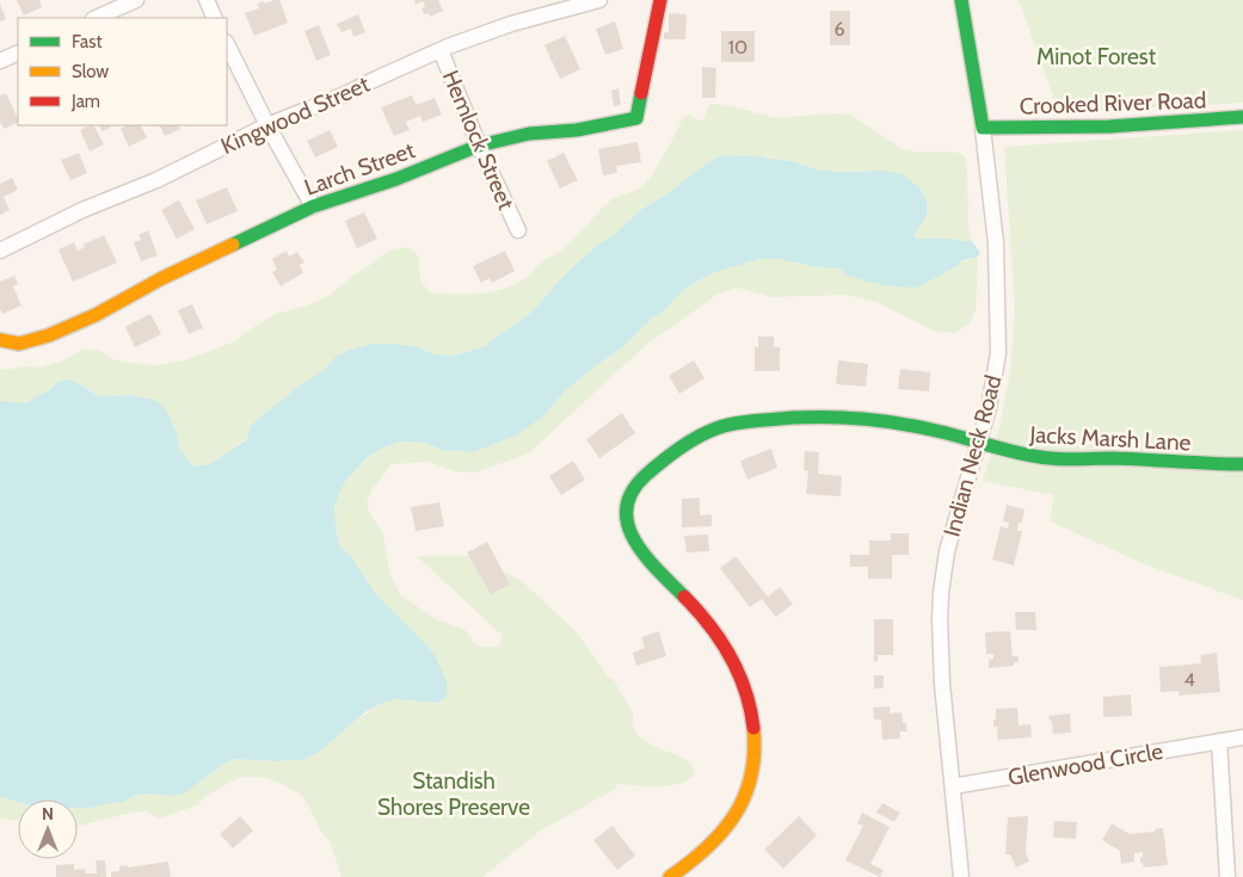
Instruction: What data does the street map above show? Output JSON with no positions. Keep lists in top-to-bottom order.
{
  "streets": {
    "street": [
      "Crooked River Road",
      "Kingwood Street",
      "Hemlock Street",
      "Larch Street",
      "Jacks Marsh Lane",
      "Indian Neck Road",
      "Glenwood Circle"
    ]
  },
  "crossings": [
    ["Crooked River Road", "Indian Neck Road"],
    ["Kingwood Street", "Hemlock Street"],
    ["Hemlock Street", "Larch Street"],
    ["Jacks Marsh Lane", "Indian Neck Road"],
    ["Indian Neck Road", "Glenwood Circle"]
  ],
  "parks": ["Minot Forest", "Standish Shores Preserve"],
  "house_numbers": ["6", "10", "4"],
  "legend": ["Fast", "Slow", "Jam"],
  "north": "top"
}
